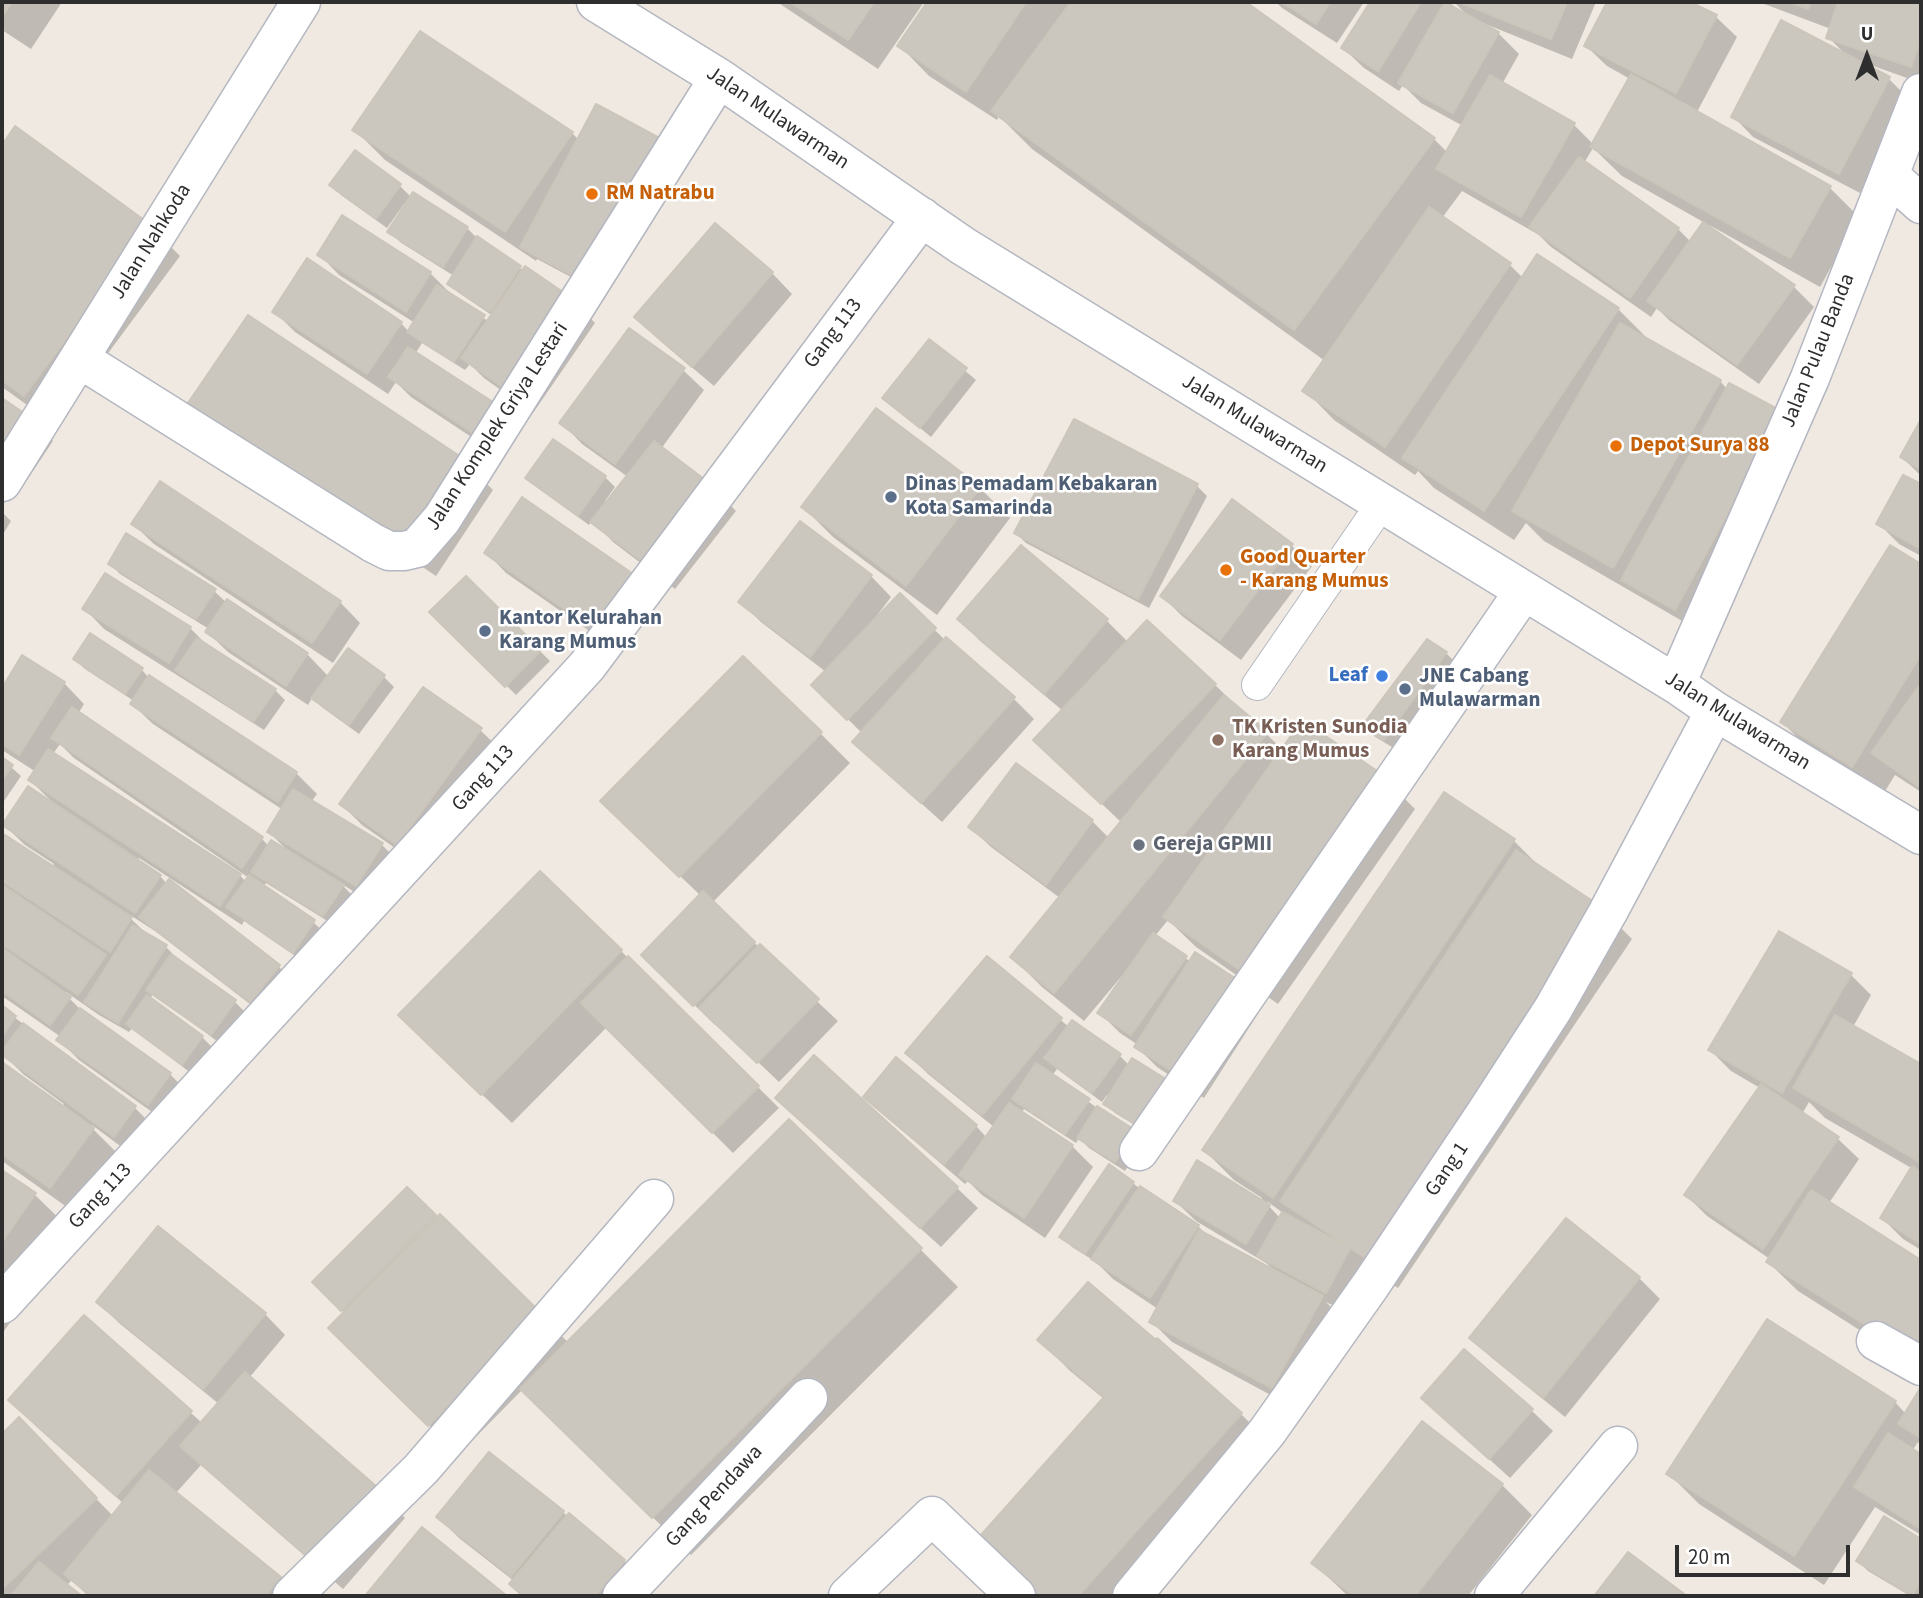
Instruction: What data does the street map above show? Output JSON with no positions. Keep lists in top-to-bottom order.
{
  "streets": {
    "street": [
      "Jalan Mulawarman",
      "Jalan Nahkoda",
      "Gang 113",
      "Jalan Pulau Banda",
      "Jalan Komplek Griya Lestari",
      "Gang 1",
      "Gang Pendawa"
    ]
  },
  "crossings": [
    ["Jalan Mulawarman", "Gang 113"],
    ["Jalan Mulawarman", "Jalan Pulau Banda"],
    ["Jalan Mulawarman", "Jalan Komplek Griya Lestari"],
    ["Jalan Mulawarman", "Gang 1"],
    ["Jalan Nahkoda", "Jalan Komplek Griya Lestari"]
  ],
  "places": [
    "RM Natrabu",
    "Depot Surya 88",
    "Dinas Pemadam Kebakaran Kota Samarinda",
    "Good Quarter - Karang Mumus",
    "Kantor Kelurahan Karang Mumus",
    "Leaf",
    "JNE Cabang Mulawarman",
    "TK Kristen Sunodia Karang Mumus",
    "Gereja GPMII"
  ],
  "scale_bar": "20 m",
  "north": "top"
}
